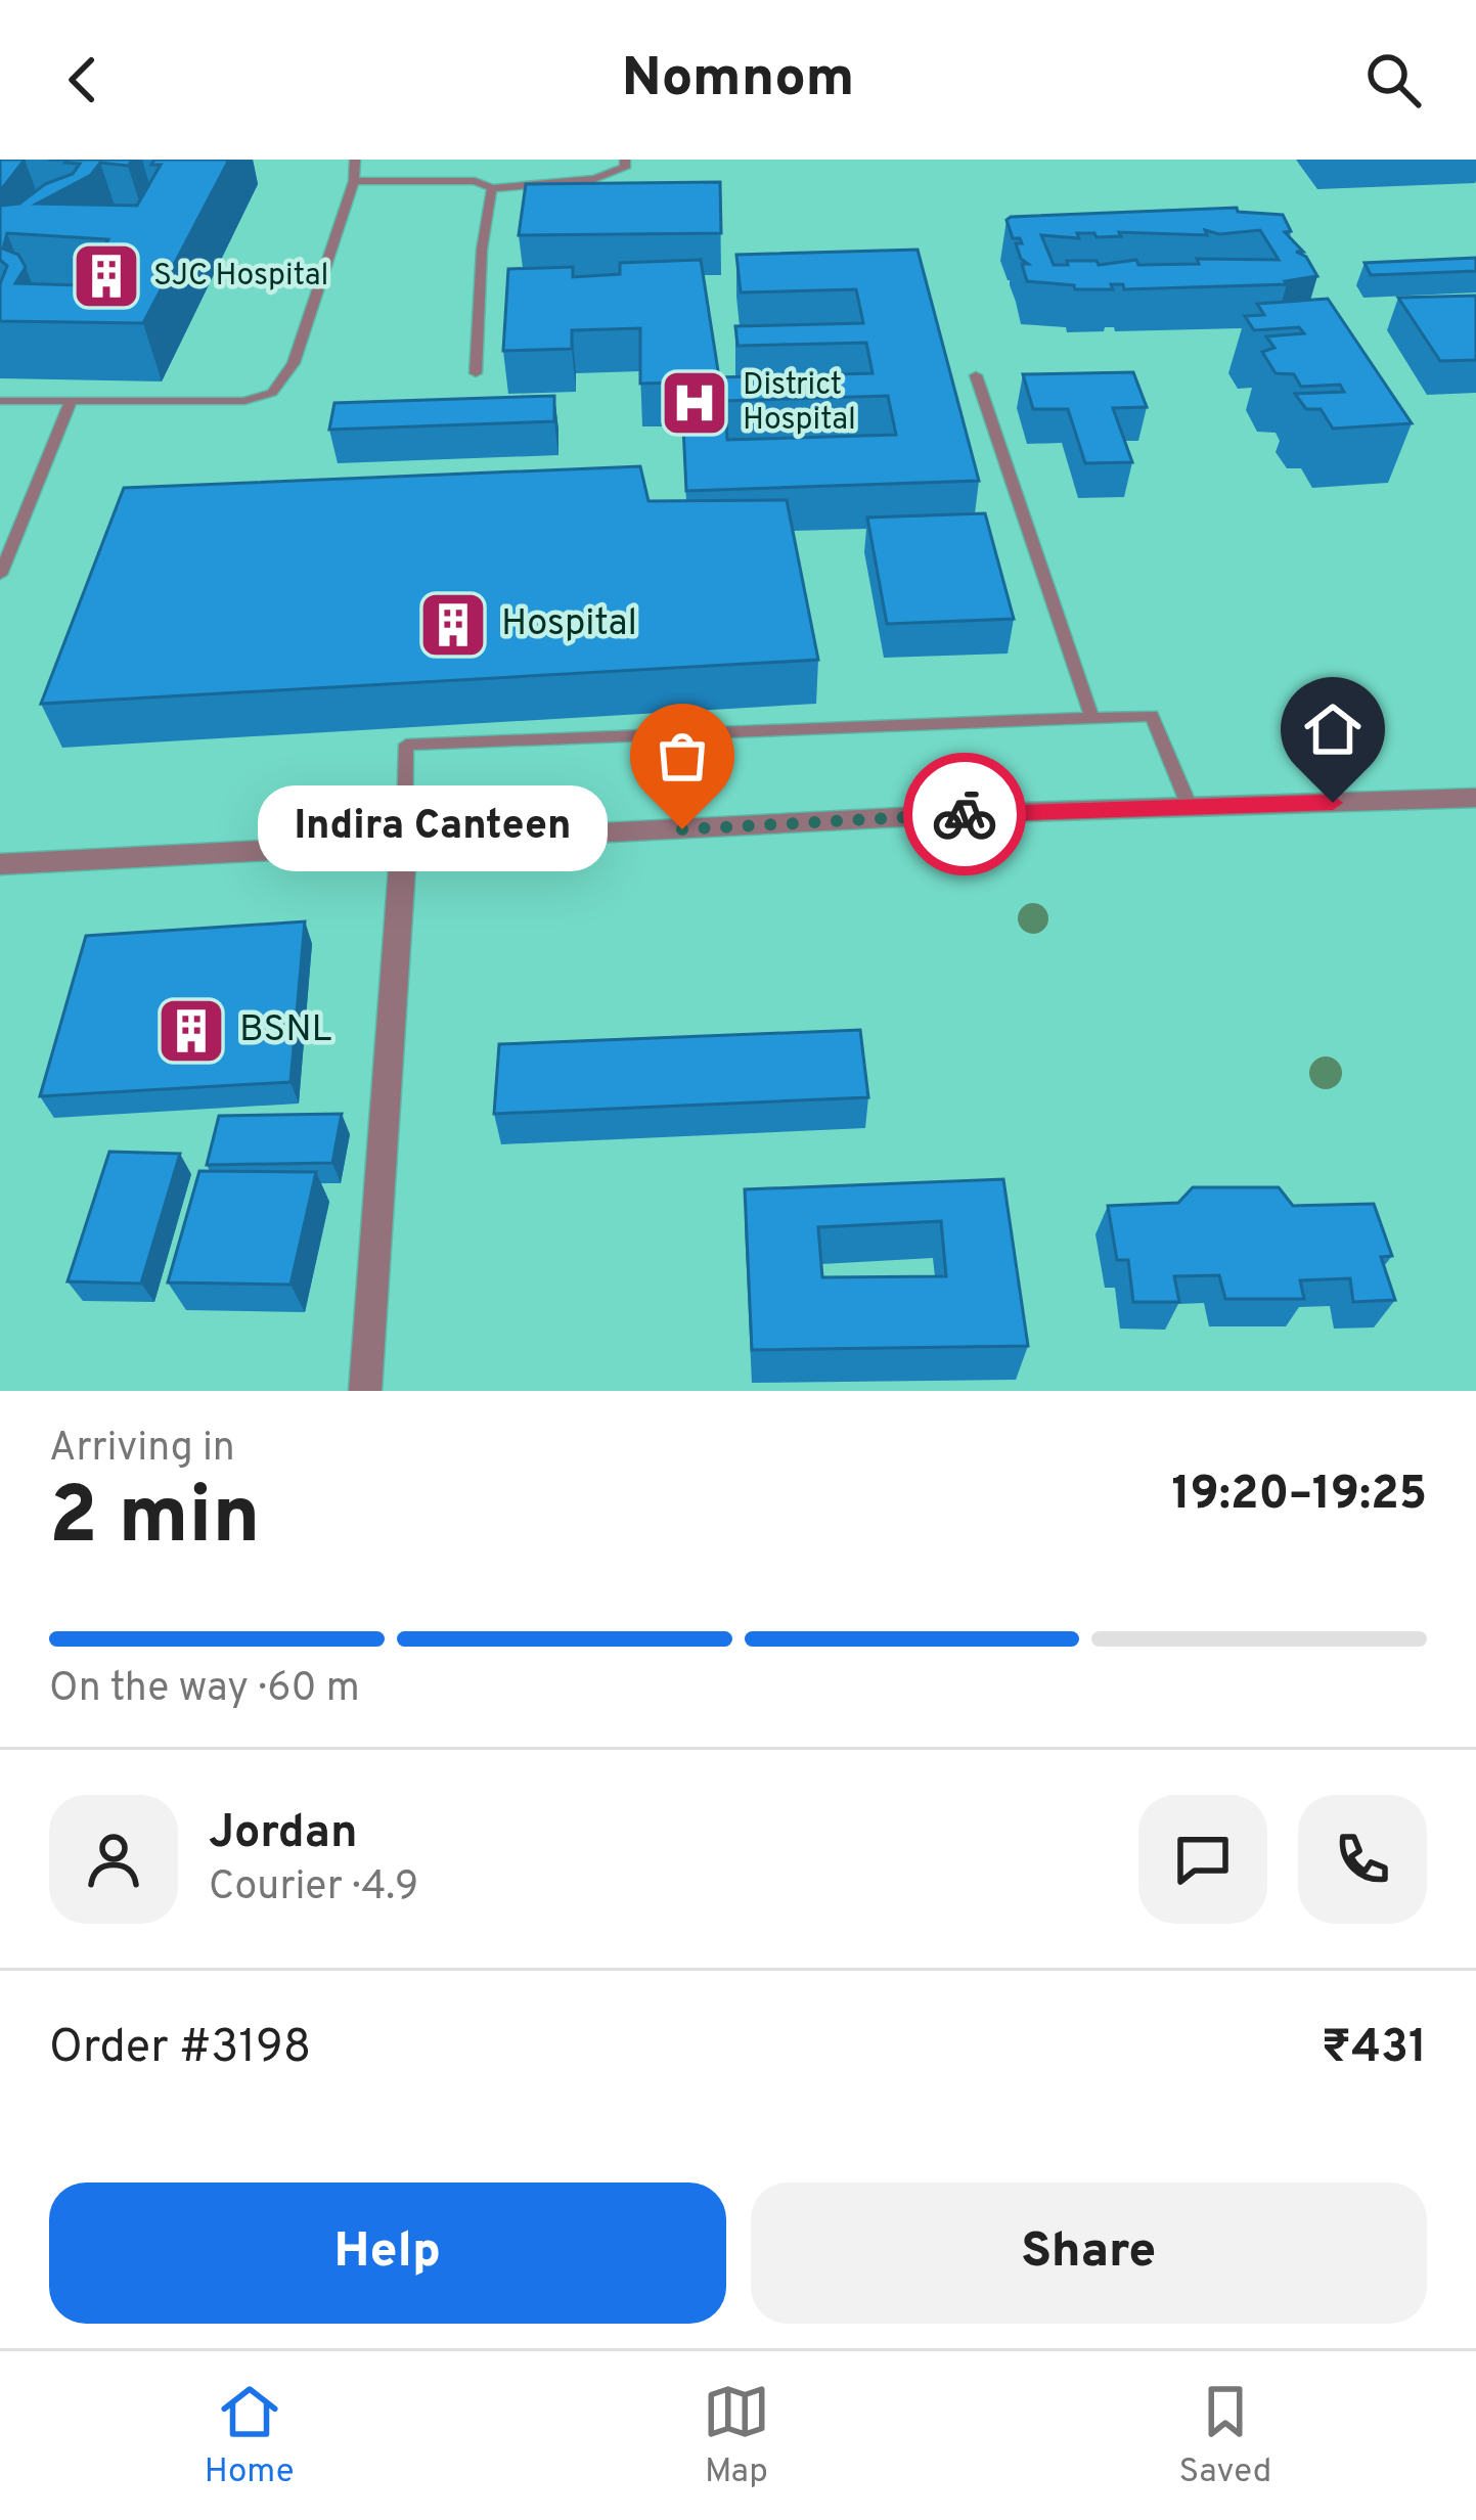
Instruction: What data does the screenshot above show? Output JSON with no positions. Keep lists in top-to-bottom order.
{
  "places": {
    "building": ["SJC Hospital", "Hospital", "BSNL"],
    "hospital": ["District Hospital"],
    "other": ["Indira Canteen"]
  },
  "page": {
    "header": "Nomnom",
    "bubble": "Indira Canteen",
    "heading": ["2 min", "Arriving in", "19:20–19:25"],
    "panel": [
      "Jordan",
      "Courier · 4.9",
      "Order #3198",
      "₹431"
    ],
    "bar": "On the way · 60 m",
    "buttons": ["Help", "Share"],
    "tabs": ["Home", "Map", "Saved"]
  }
}
